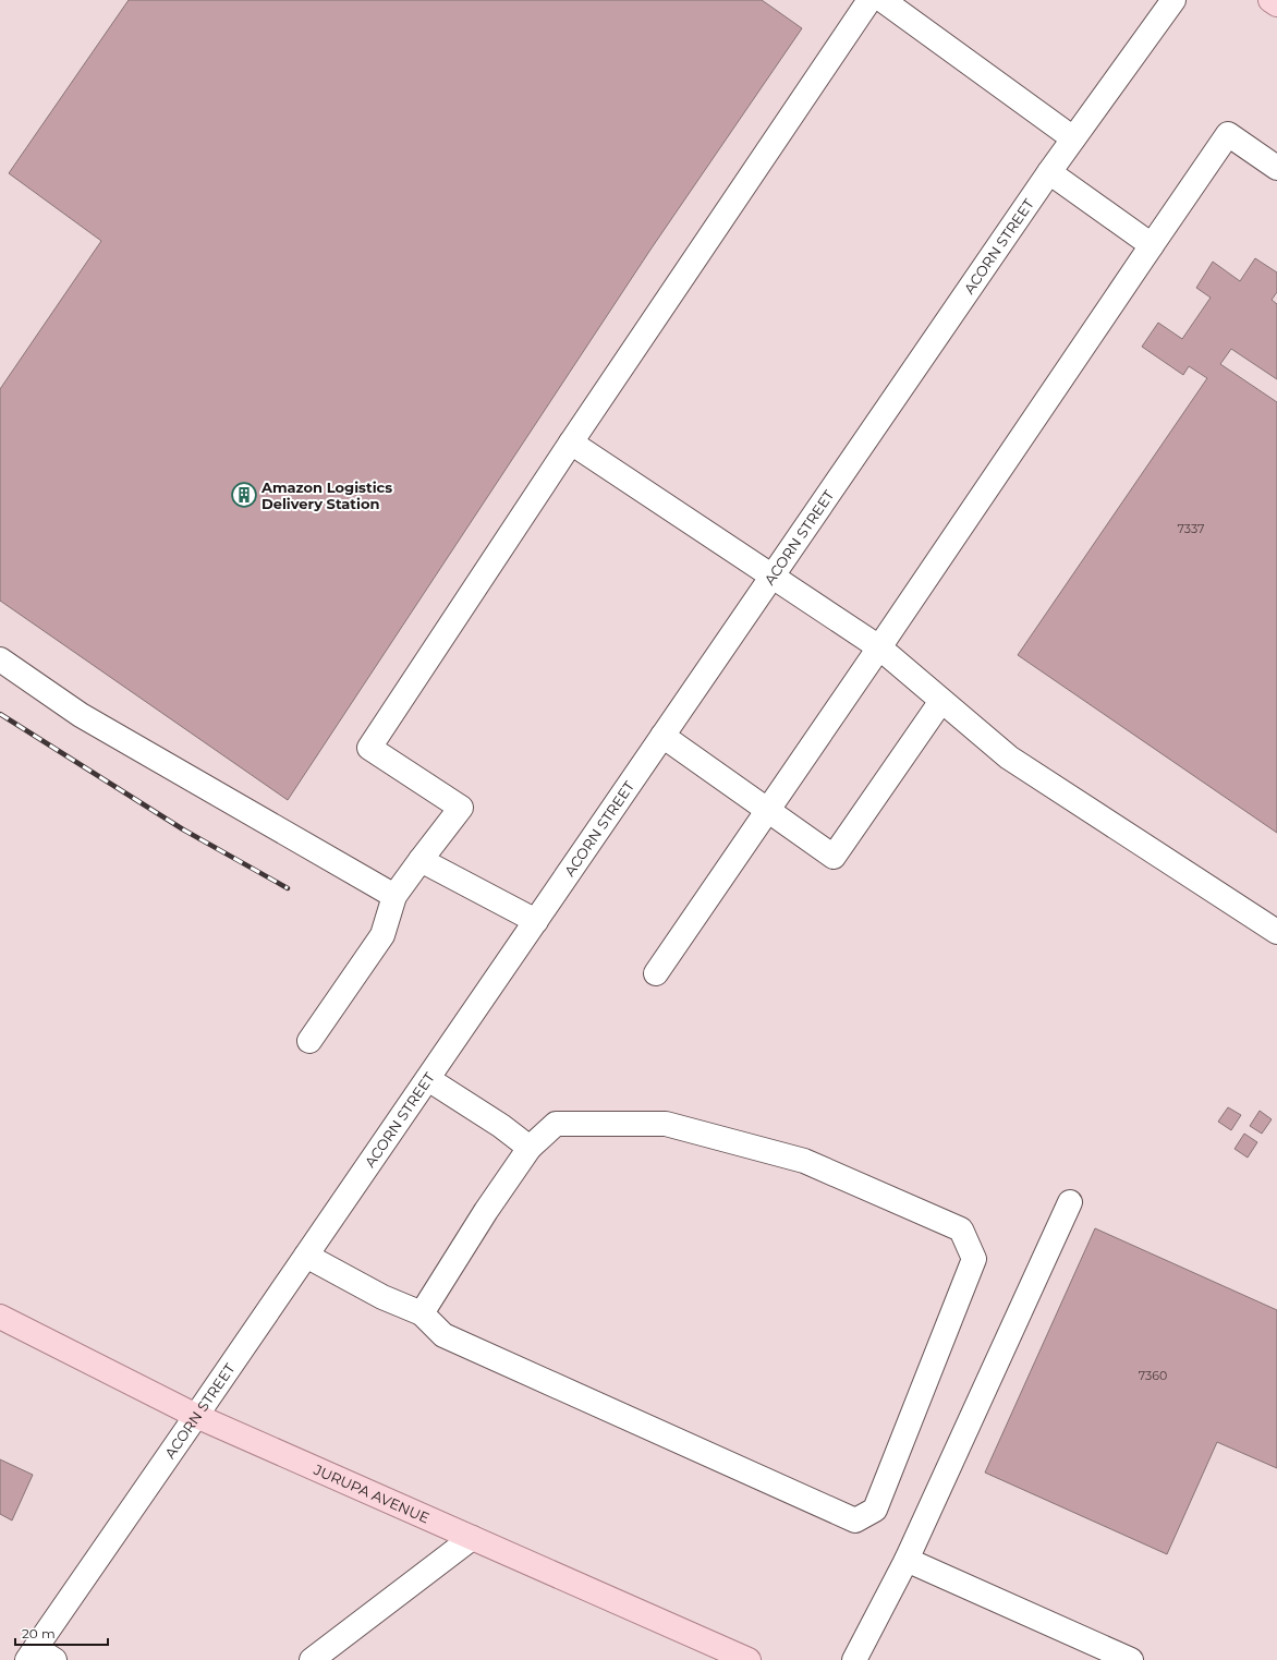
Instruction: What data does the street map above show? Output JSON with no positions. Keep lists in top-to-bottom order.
{
  "streets": {
    "main road": ["JURUPA AVENUE"],
    "street": ["ACORN STREET"]
  },
  "crossings": [
    ["ACORN STREET", "JURUPA AVENUE"]
  ],
  "places": {
    "building": ["Amazon Logistics Delivery Station"]
  },
  "house_numbers": ["7337", "7360"],
  "scale_bar": "20 m"
}
